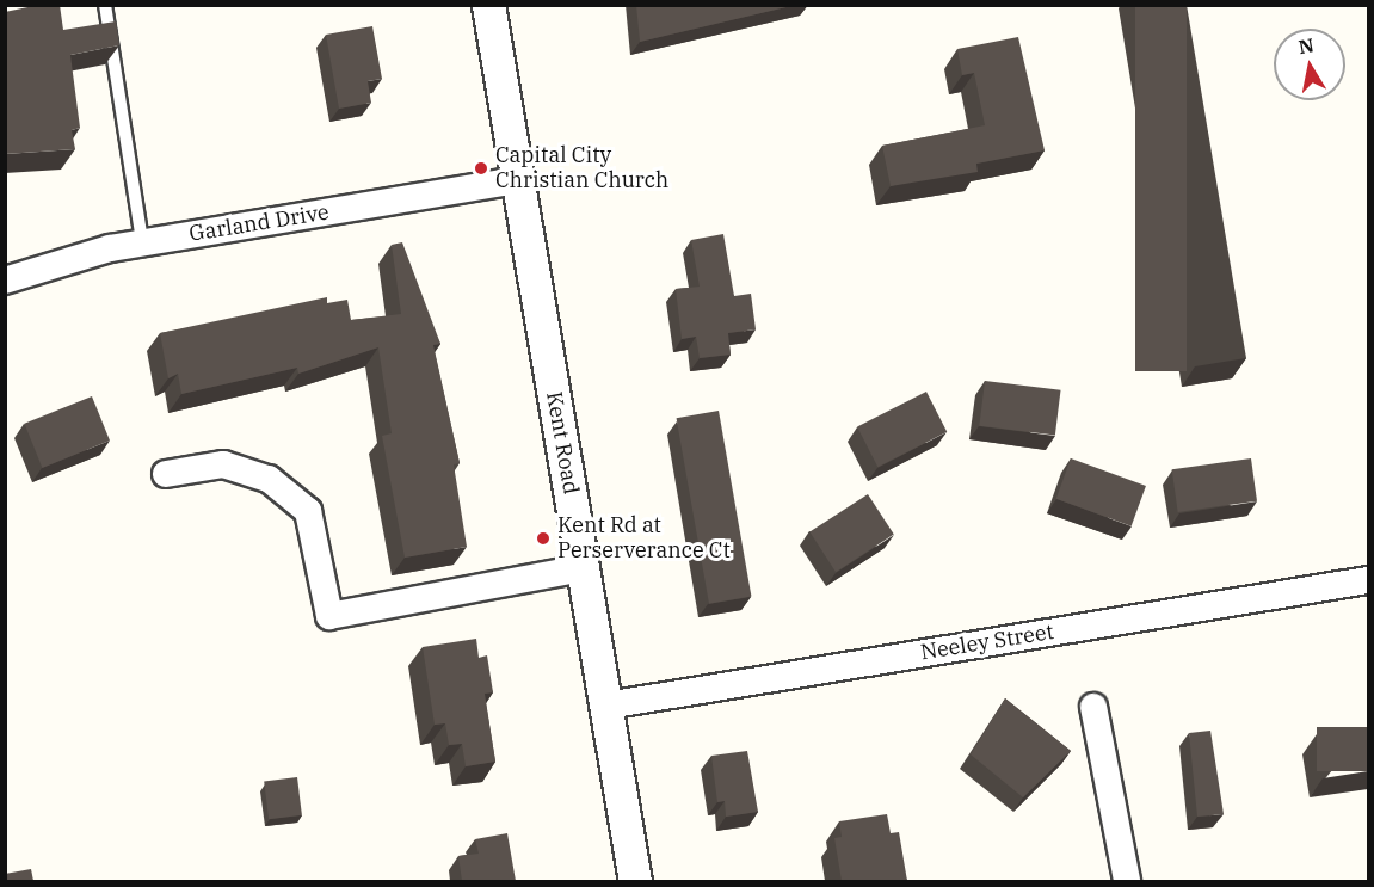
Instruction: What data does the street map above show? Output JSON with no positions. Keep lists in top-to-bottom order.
{
  "streets": {
    "street": ["Garland Drive", "Kent Road", "Neeley Street"]
  },
  "crossings": [
    ["Garland Drive", "Kent Road"],
    ["Kent Road", "Neeley Street"]
  ],
  "places": ["Capital City Christian Church", "Kent Rd at Perserverance Ct"],
  "north": "top"
}
